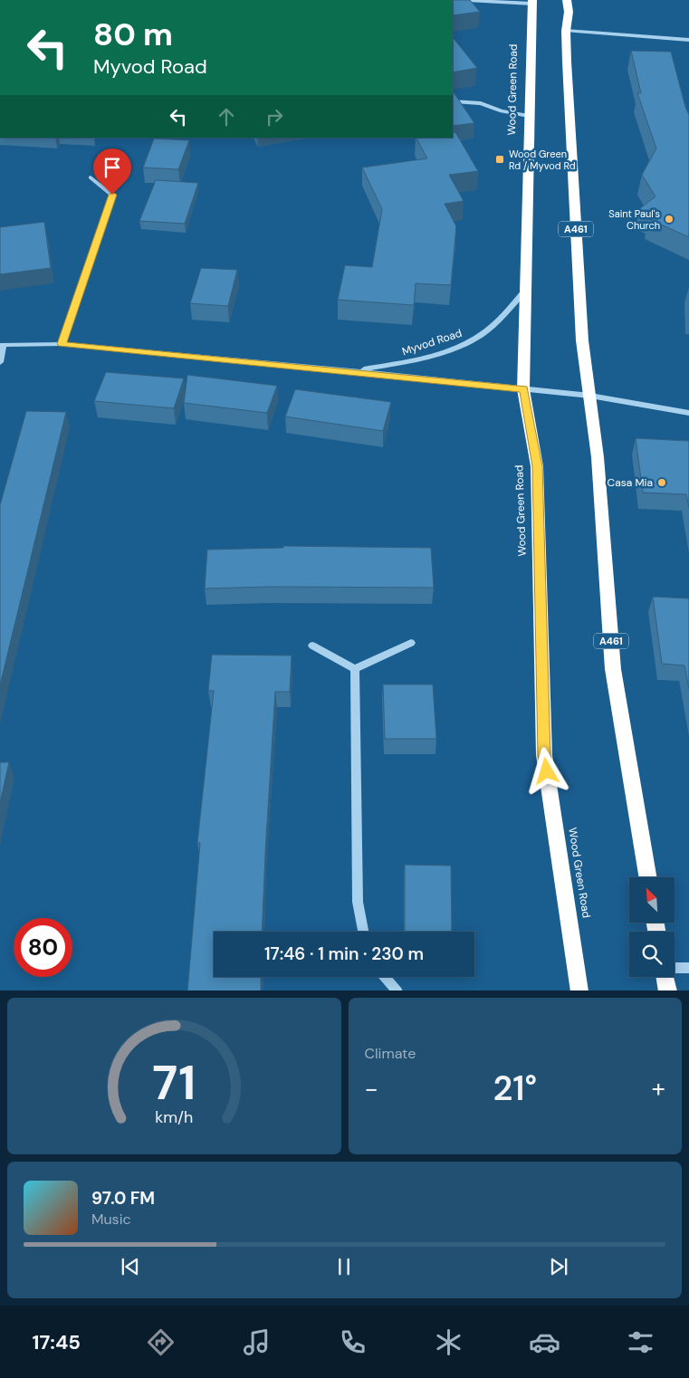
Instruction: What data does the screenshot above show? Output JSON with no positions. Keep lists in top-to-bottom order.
{
  "streets": {
    "highway": ["Wood Green Road", "A461"],
    "street": ["Myvod Road"]
  },
  "crossings": [
    ["Wood Green Road", "Myvod Road"],
    ["A461", "Myvod Road"]
  ],
  "places": {
    "transit": ["Wood Green Rd / Myvod Rd"],
    "other": ["Saint Paul's Church", "Casa Mia"]
  },
  "north": "top left",
  "page": {
    "turn": ["80 m", "Myvod Road"],
    "limit": "80",
    "trip": "17:46 · 1 min · 230 m",
    "tile": "Climate",
    "heat": ["−", "21°", "+"],
    "song": ["97.0 FM", "Music"],
    "tabs": "17:45",
    "gauge": ["71", "km/h"]
  }
}
